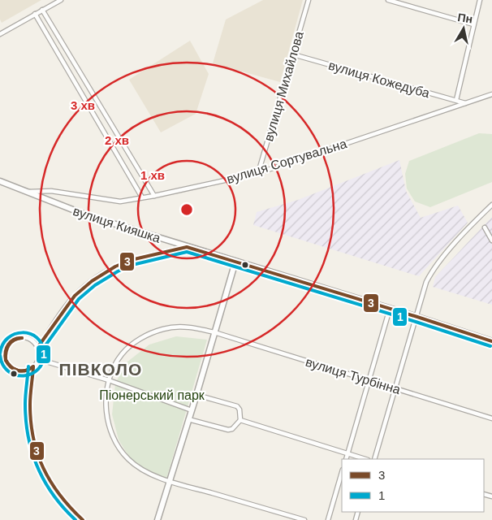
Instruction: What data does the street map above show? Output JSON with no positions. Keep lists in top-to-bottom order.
{
  "streets": {
    "street": [
      "вулиця Кожедуба",
      "вулиця Михайлова",
      "вулиця Сортувальна",
      "вулиця Кияшка",
      "вулиця Турбінна"
    ]
  },
  "crossings": [
    ["вулиця Кожедуба", "вулиця Михайлова"],
    ["вулиця Кожедуба", "вулиця Сортувальна"],
    ["вулиця Михайлова", "вулиця Сортувальна"],
    ["вулиця Сортувальна", "вулиця Кияшка"]
  ],
  "districts": ["ПІВКОЛО"],
  "parks": ["Піонерський парк"],
  "lines": ["transit line 3", "transit line 1"],
  "legend": ["3", "1"],
  "north": "top",
  "rings": ["3 хв", "2 хв", "1 хв"]
}
